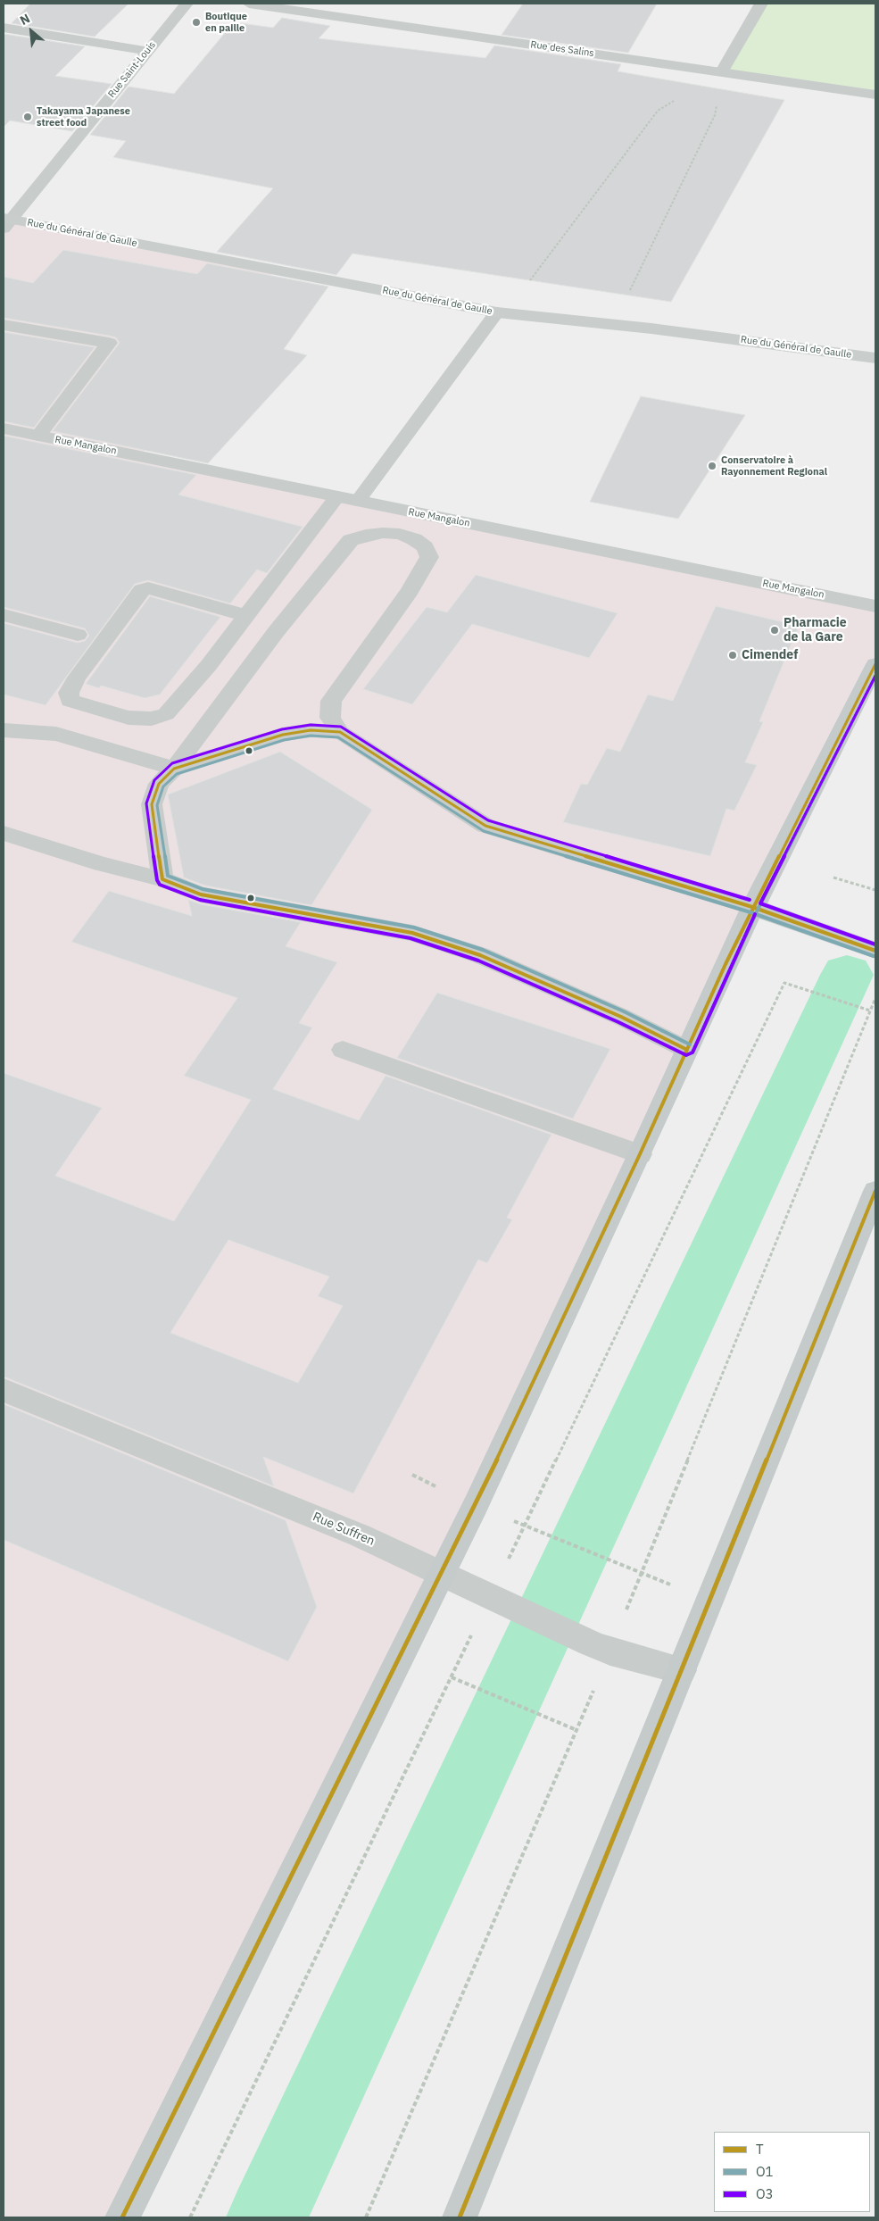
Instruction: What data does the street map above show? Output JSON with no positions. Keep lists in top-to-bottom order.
{
  "streets": {
    "main road": ["Rue du Général de Gaulle"],
    "street": [
      "Rue des Salins",
      "Rue Saint-Louis",
      "Rue Mangalon",
      "Rue Suffren"
    ]
  },
  "crossings": [
    ["Rue Saint-Louis", "Rue du Général de Gaulle"]
  ],
  "places": [
    "Boutique en paille",
    "Takayama Japanese street food",
    "Conservatoire à Rayonnement Regional",
    "Pharmacie de la Gare",
    "Cimendef"
  ],
  "lines": ["transit line T", "transit line O1", "transit line O3"],
  "legend": ["T", "O1", "O3"],
  "north": "top left"
}
